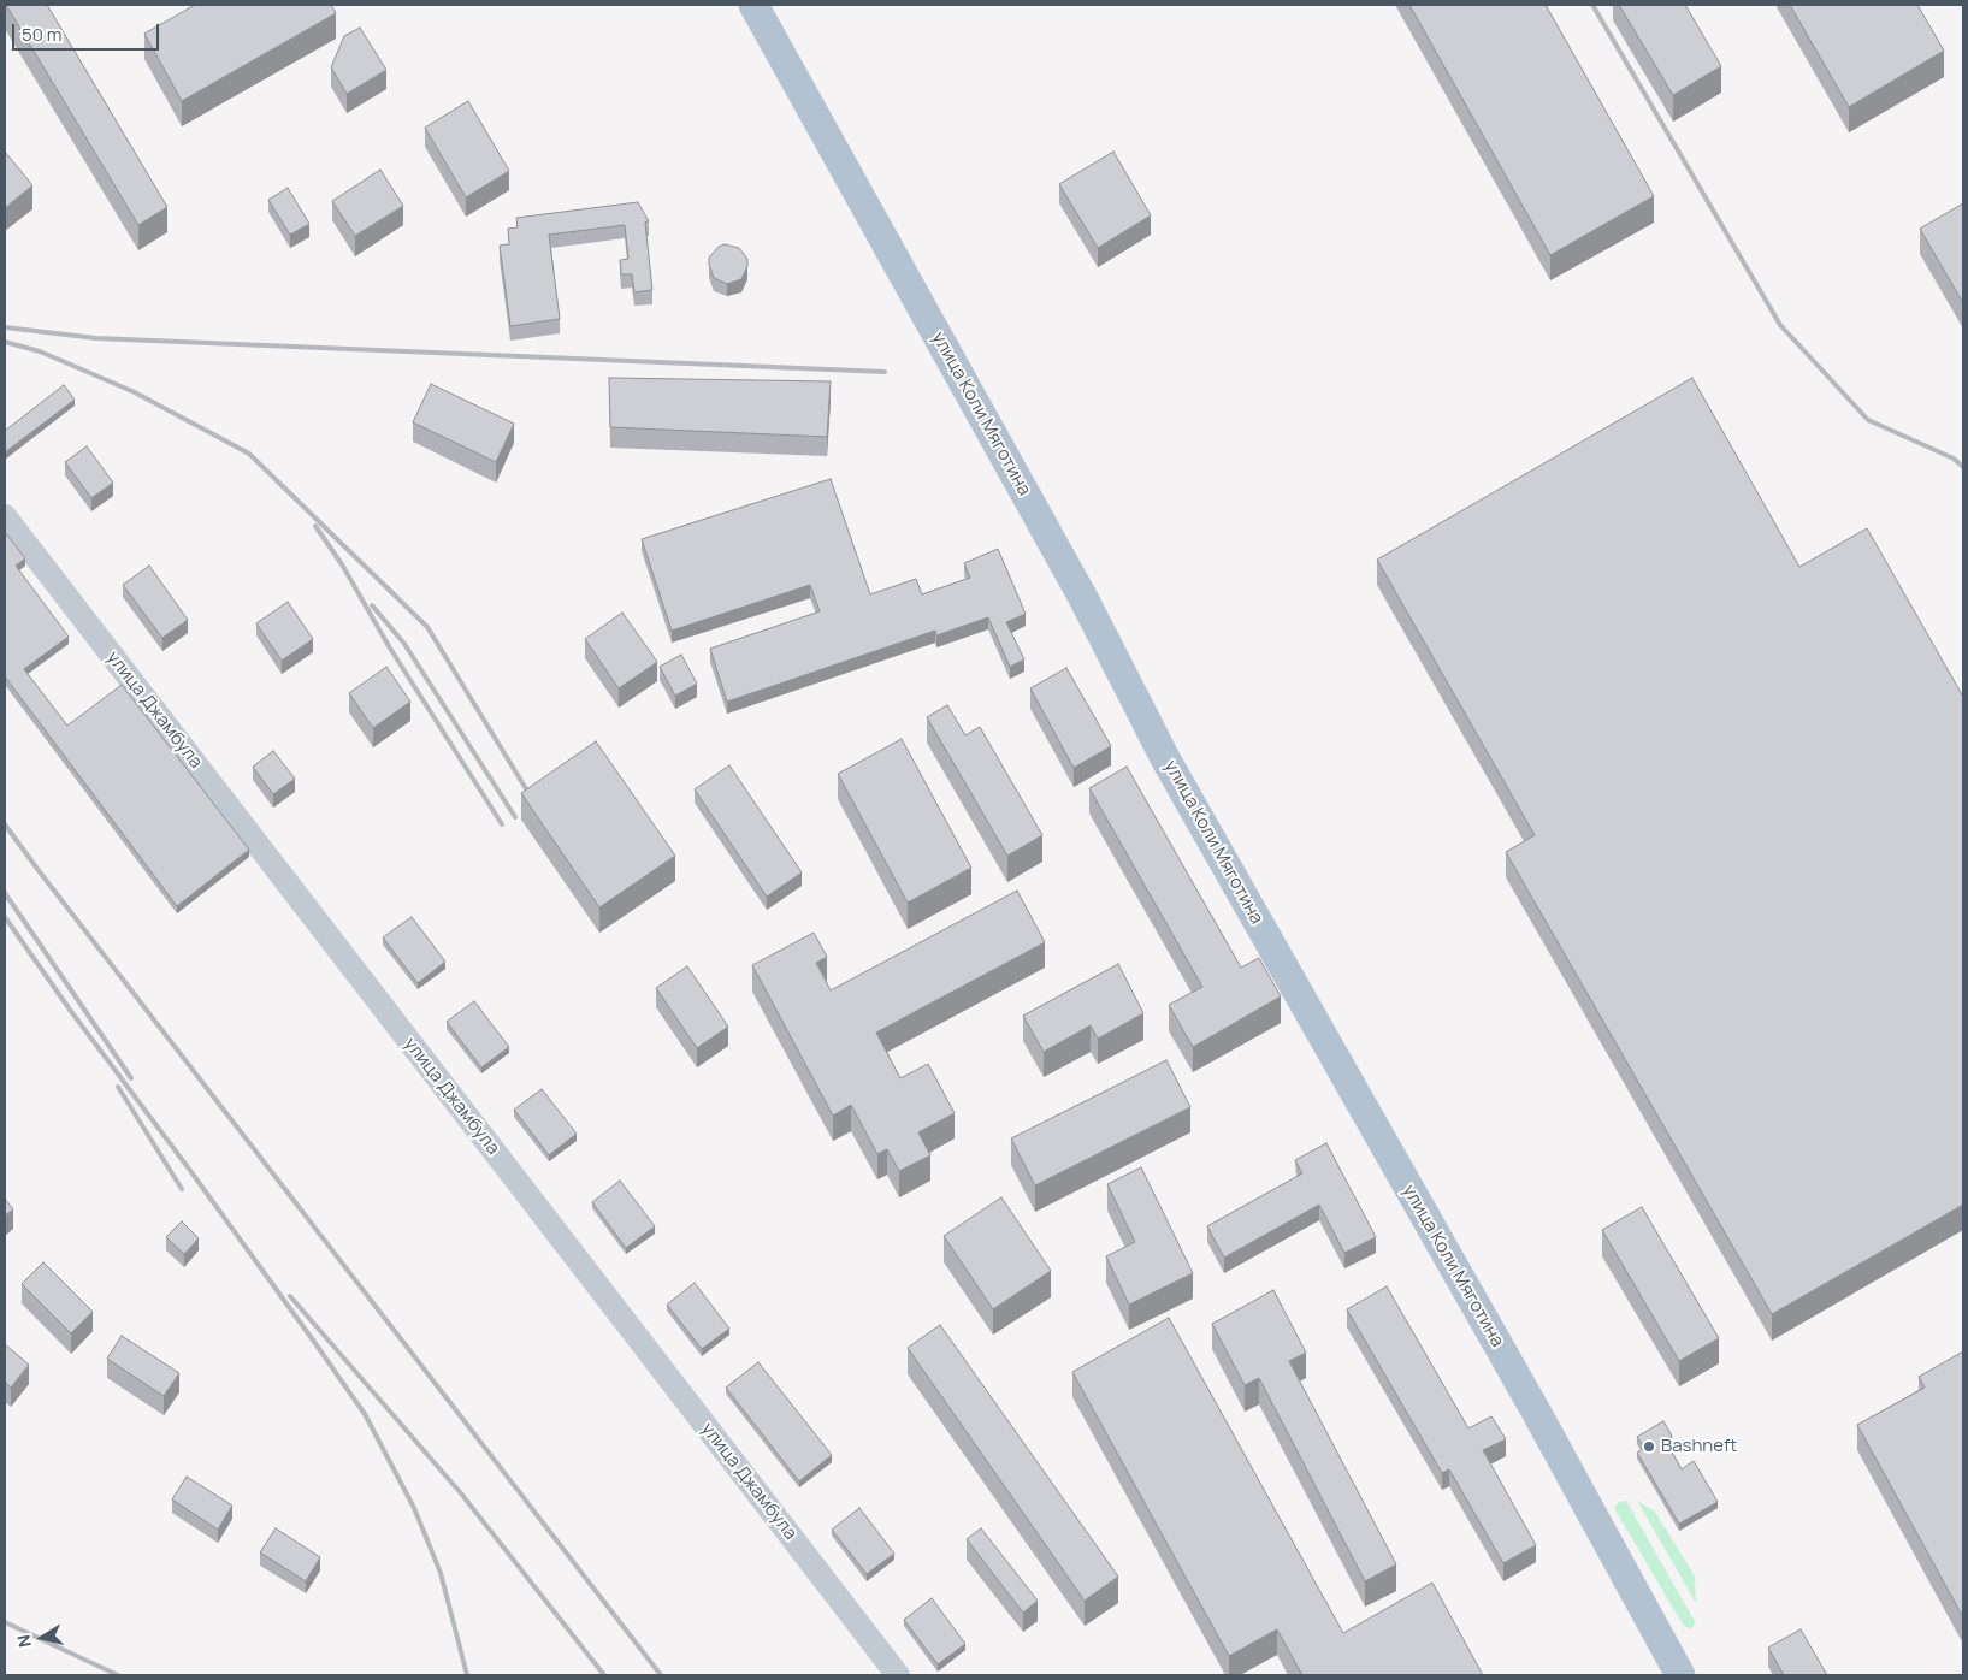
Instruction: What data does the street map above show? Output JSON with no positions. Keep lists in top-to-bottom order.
{
  "streets": {
    "main road": ["улица Коли Мяготина"],
    "street": ["улица Джамбула"]
  },
  "places": ["Bashneft"],
  "scale_bar": "50 m",
  "north": "left"
}
